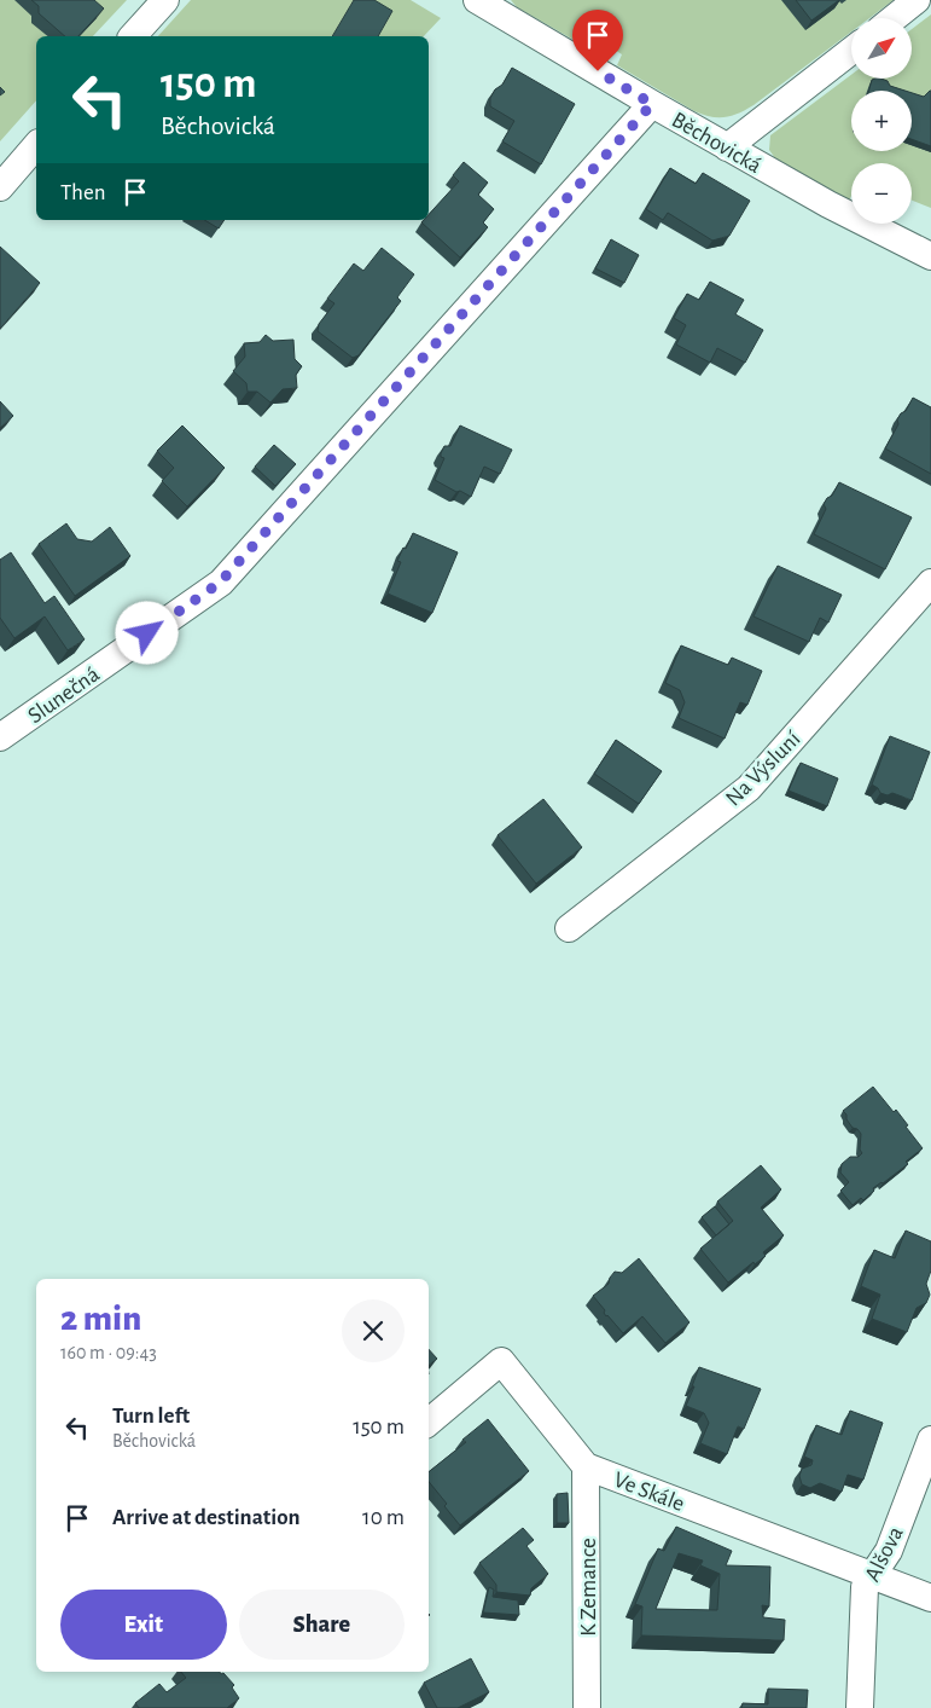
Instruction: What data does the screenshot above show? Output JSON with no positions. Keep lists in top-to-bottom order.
{
  "streets": {
    "street": [
      "Běchovická",
      "Slunečná",
      "Na Výsluní",
      "Ve Skále",
      "Alšova",
      "K Zemance"
    ]
  },
  "crossings": [
    ["Běchovická", "Slunečná"],
    ["Ve Skále", "Alšova"],
    ["Ve Skále", "K Zemance"]
  ],
  "north": "top right",
  "page": {
    "map_buttons": ["+", "−"],
    "turn": ["150 m", "Běchovická"],
    "then": "Then",
    "heading": ["2 min", "160 m · 09:43"],
    "list": [
      {
        "name": "Turn left",
        "note": "Běchovická",
        "value": "150 m"
      },
      {
        "name": "Arrive at destination",
        "value": "10 m"
      }
    ],
    "buttons": ["Exit", "Share"]
  }
}
